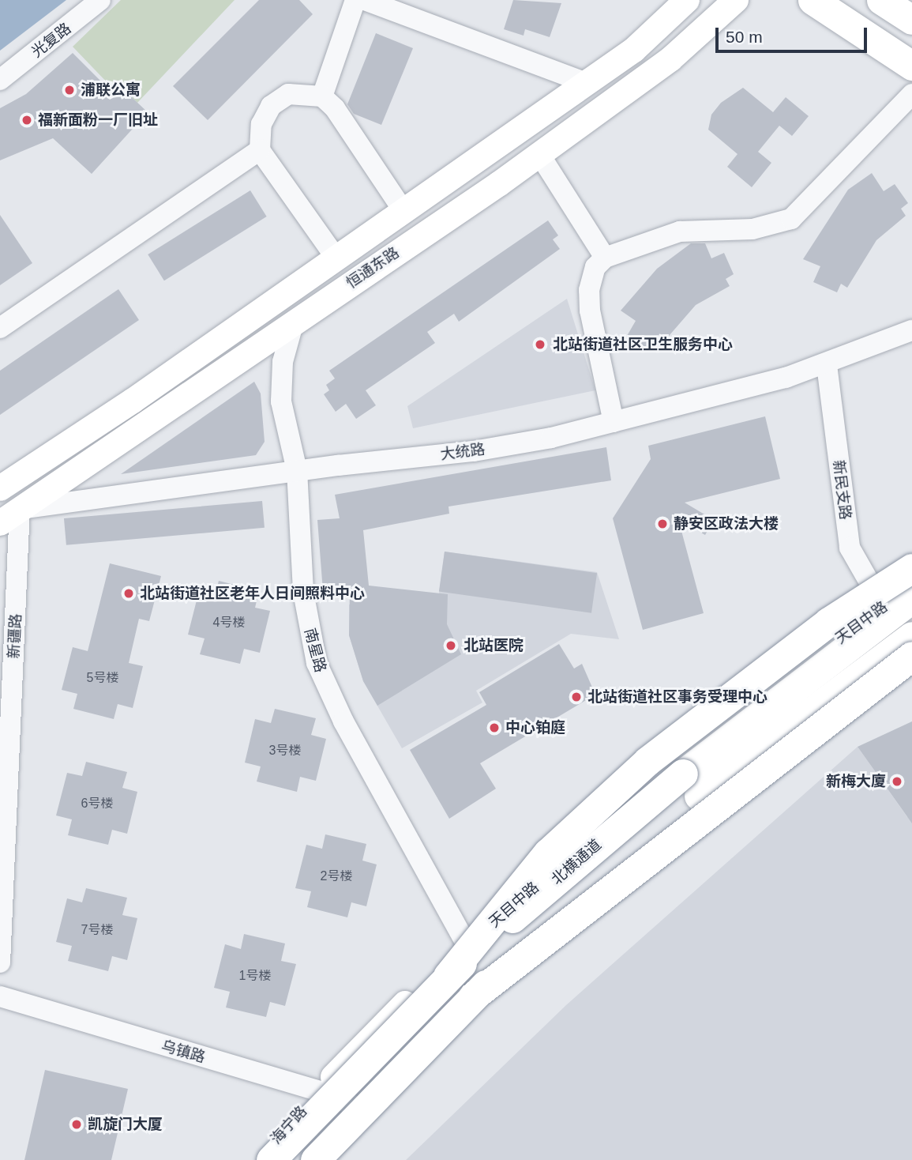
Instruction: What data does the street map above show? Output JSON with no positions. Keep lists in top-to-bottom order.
{
  "streets": {
    "highway": ["北横通道"],
    "main road": ["恒通东路", "天目中路", "海宁路"],
    "street": [
      "光复路",
      "大统路",
      "新民支路",
      "新疆路",
      "南星路",
      "乌镇路"
    ]
  },
  "crossings": [
    ["恒通东路", "大统路"],
    ["恒通东路", "新疆路"],
    ["恒通东路", "南星路"],
    ["大统路", "新民支路"],
    ["大统路", "新疆路"],
    ["大统路", "南星路"],
    ["新民支路", "天目中路"],
    ["天目中路", "南星路"],
    ["天目中路", "乌镇路"],
    ["天目中路", "海宁路"],
    ["乌镇路", "海宁路"]
  ],
  "places": [
    "浦联公寓",
    "福新面粉一厂旧址",
    "北站街道社区卫生服务中心",
    "静安区政法大楼",
    "北站街道社区老年人日间照料中心",
    "北站医院",
    "北站街道社区事务受理中心",
    "中心铂庭",
    "新梅大廈",
    "凯旋门大厦"
  ],
  "house_numbers": [
    "4号楼",
    "5号楼",
    "3号楼",
    "6号楼",
    "2号楼",
    "7号楼",
    "1号楼"
  ],
  "scale_bar": "50 m"
}
